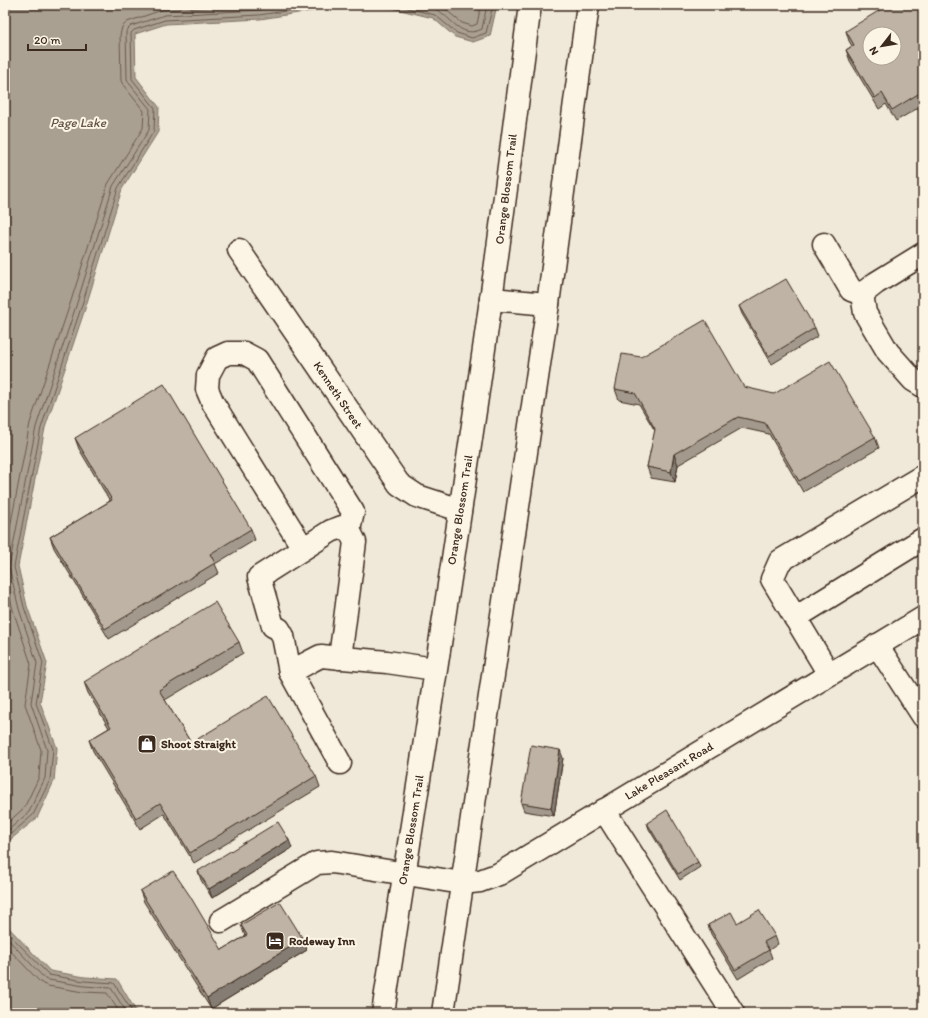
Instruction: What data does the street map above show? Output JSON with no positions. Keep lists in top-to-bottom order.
{
  "streets": {
    "main road": ["Orange Blossom Trail", "Kenneth Street", "Lake Pleasant Road"]
  },
  "crossings": [
    ["Orange Blossom Trail", "Kenneth Street"],
    ["Orange Blossom Trail", "Lake Pleasant Road"]
  ],
  "water": ["Page Lake"],
  "places": {
    "shop": ["Shoot Straight"],
    "hotel": ["Rodeway Inn"]
  },
  "scale_bar": "20 m",
  "north": "bottom left"
}
